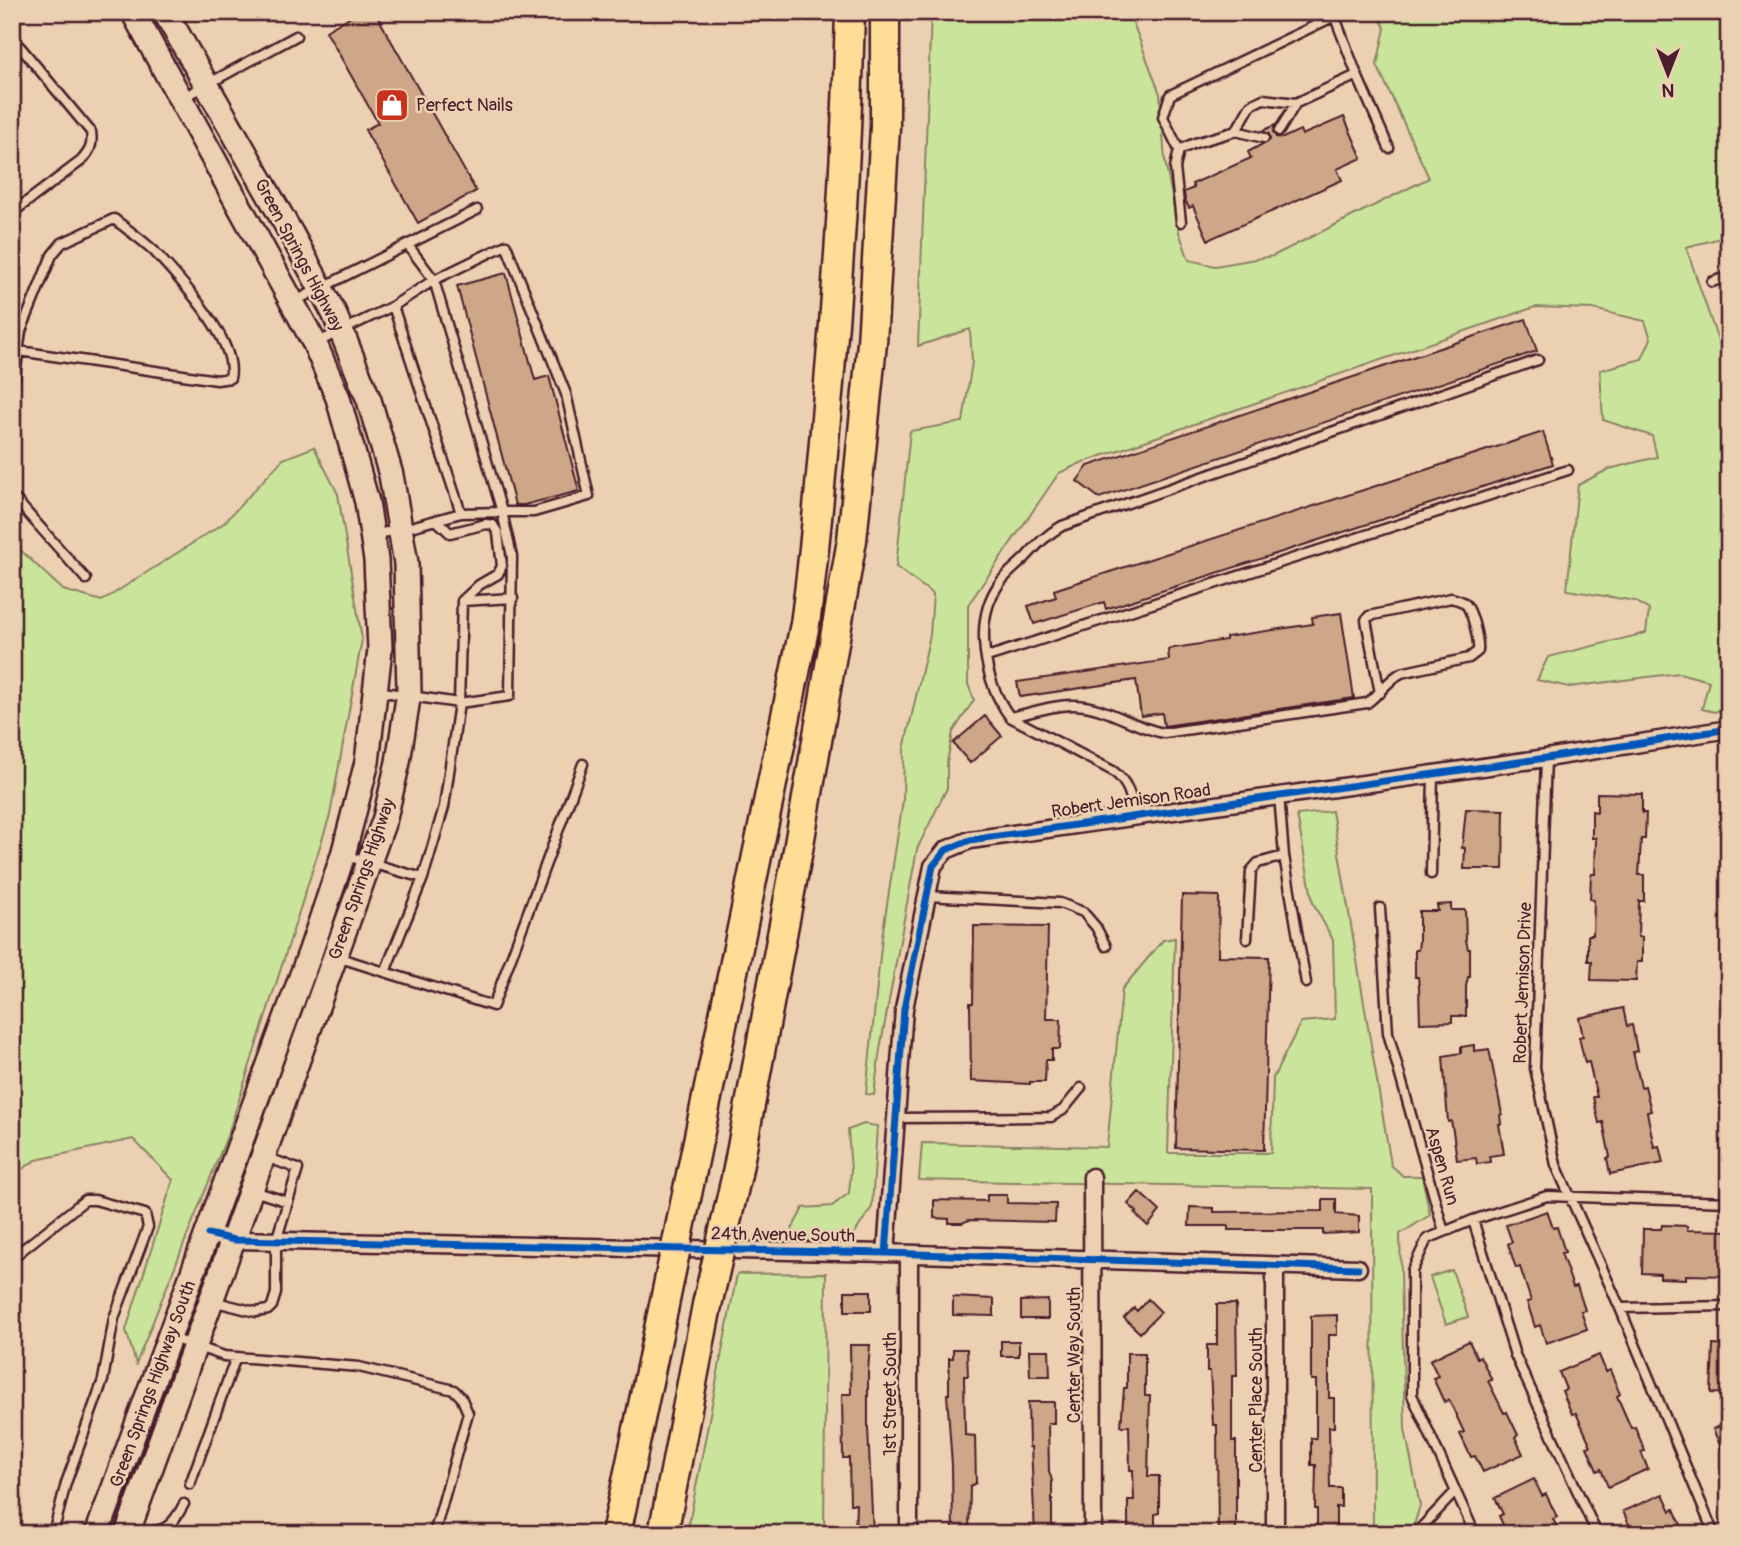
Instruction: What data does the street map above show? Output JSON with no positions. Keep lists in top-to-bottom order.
{
  "streets": {
    "main road": ["Green Springs Highway", "Green Springs Highway South"],
    "street": [
      "Robert Jemison Road",
      "24th Avenue South",
      "Center Way South",
      "1st Street South",
      "Center Place South"
    ],
    "lane": ["Robert Jemison Drive", "Aspen Run"]
  },
  "crossings": [
    ["Green Springs Highway", "24th Avenue South"],
    ["Green Springs Highway", "Green Springs Highway South"],
    ["Robert Jemison Road", "Robert Jemison Drive"],
    ["Robert Jemison Road", "24th Avenue South"],
    ["24th Avenue South", "Center Way South"],
    ["24th Avenue South", "Green Springs Highway South"],
    ["24th Avenue South", "1st Street South"],
    ["24th Avenue South", "Center Place South"]
  ],
  "places": {
    "shop": ["Perfect Nails"]
  },
  "north": "bottom"
}
